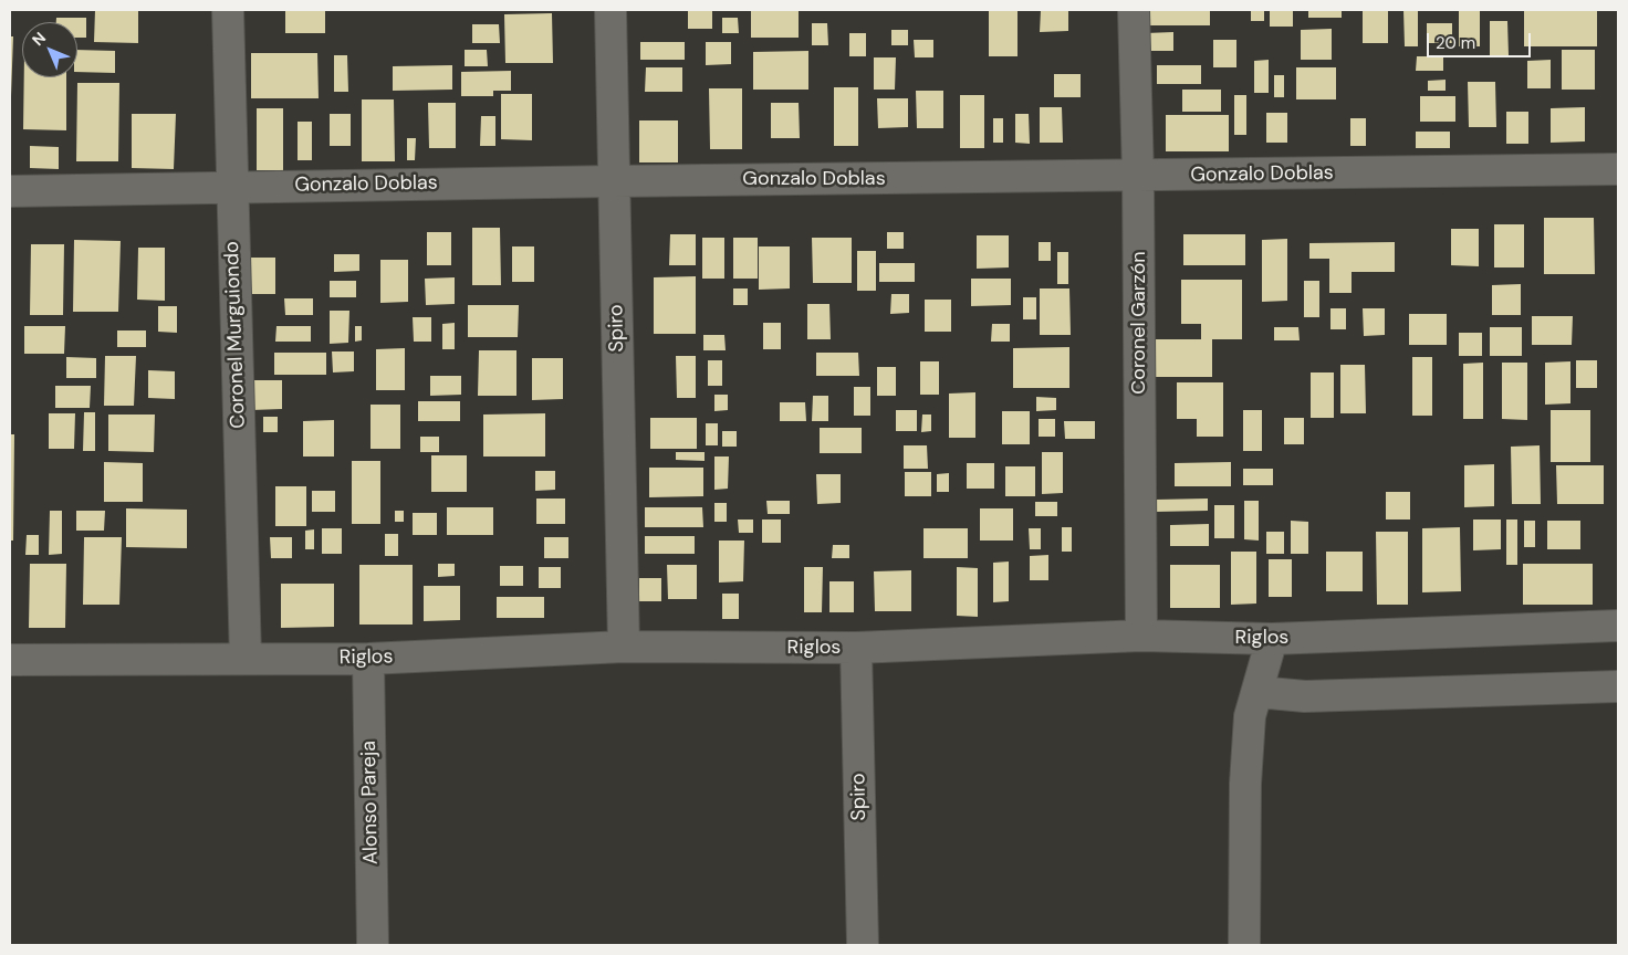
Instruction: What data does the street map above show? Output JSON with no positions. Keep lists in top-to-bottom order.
{
  "streets": {
    "street": [
      "Gonzalo Doblas",
      "Coronel Garzón",
      "Spiro",
      "Coronel Murguiondo",
      "Riglos",
      "Alonso Pareja"
    ]
  },
  "crossings": [
    ["Gonzalo Doblas", "Coronel Garzón"],
    ["Gonzalo Doblas", "Spiro"],
    ["Gonzalo Doblas", "Coronel Murguiondo"],
    ["Coronel Garzón", "Riglos"],
    ["Spiro", "Riglos"],
    ["Coronel Murguiondo", "Riglos"],
    ["Riglos", "Alonso Pareja"]
  ],
  "scale_bar": "20 m",
  "north": "top left"
}
